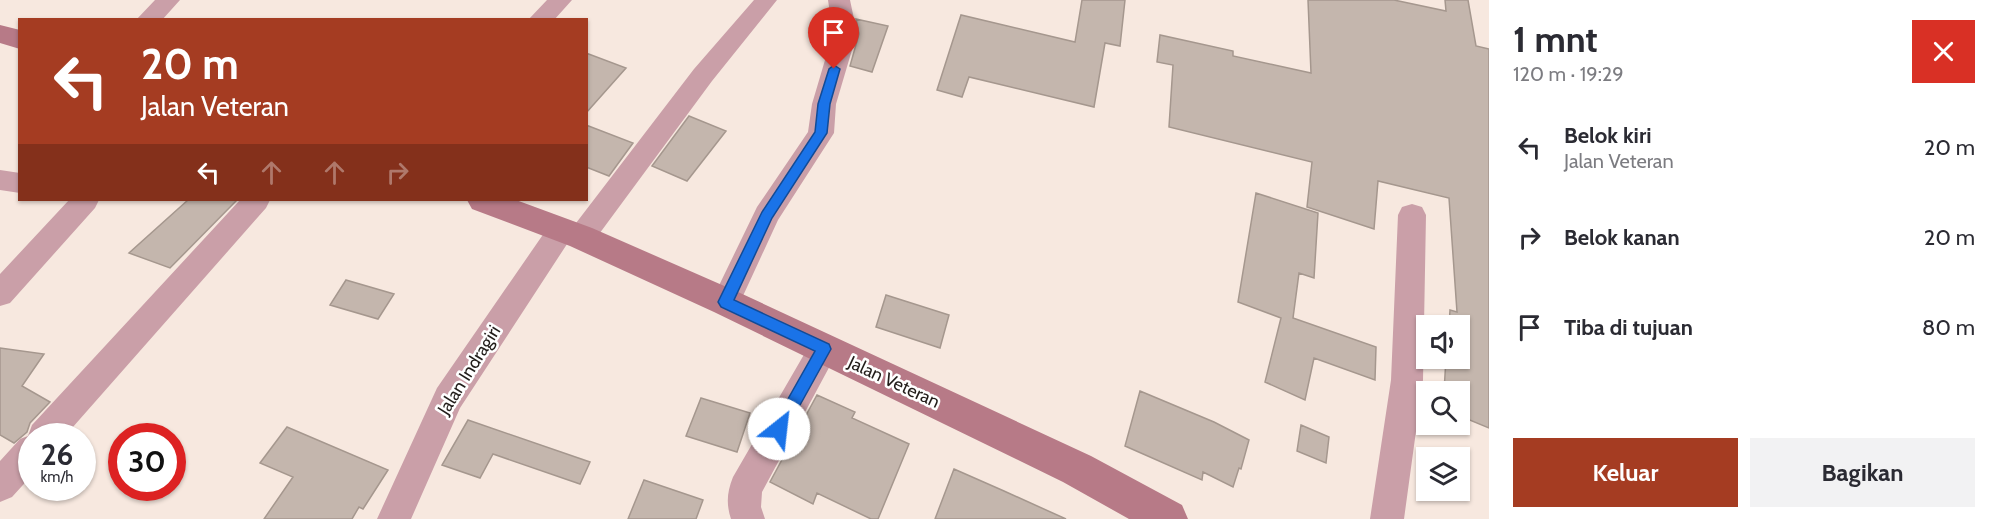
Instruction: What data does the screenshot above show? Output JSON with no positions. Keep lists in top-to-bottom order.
{
  "streets": {
    "street": ["Jalan Indragiri", "Jalan Veteran"]
  },
  "crossings": [
    ["Jalan Indragiri", "Jalan Veteran"]
  ],
  "page": {
    "heading": ["1 mnt", "120 m · 19:29"],
    "turn": ["20 m", "Jalan Veteran"],
    "list": [
      {
        "name": "Belok kiri",
        "note": "Jalan Veteran",
        "value": "20 m"
      },
      {
        "name": "Belok kanan",
        "value": "20 m"
      },
      {
        "name": "Tiba di tujuan",
        "value": "80 m"
      }
    ],
    "speed": "26 km/h",
    "limit": "30",
    "buttons": ["Keluar", "Bagikan"]
  }
}
